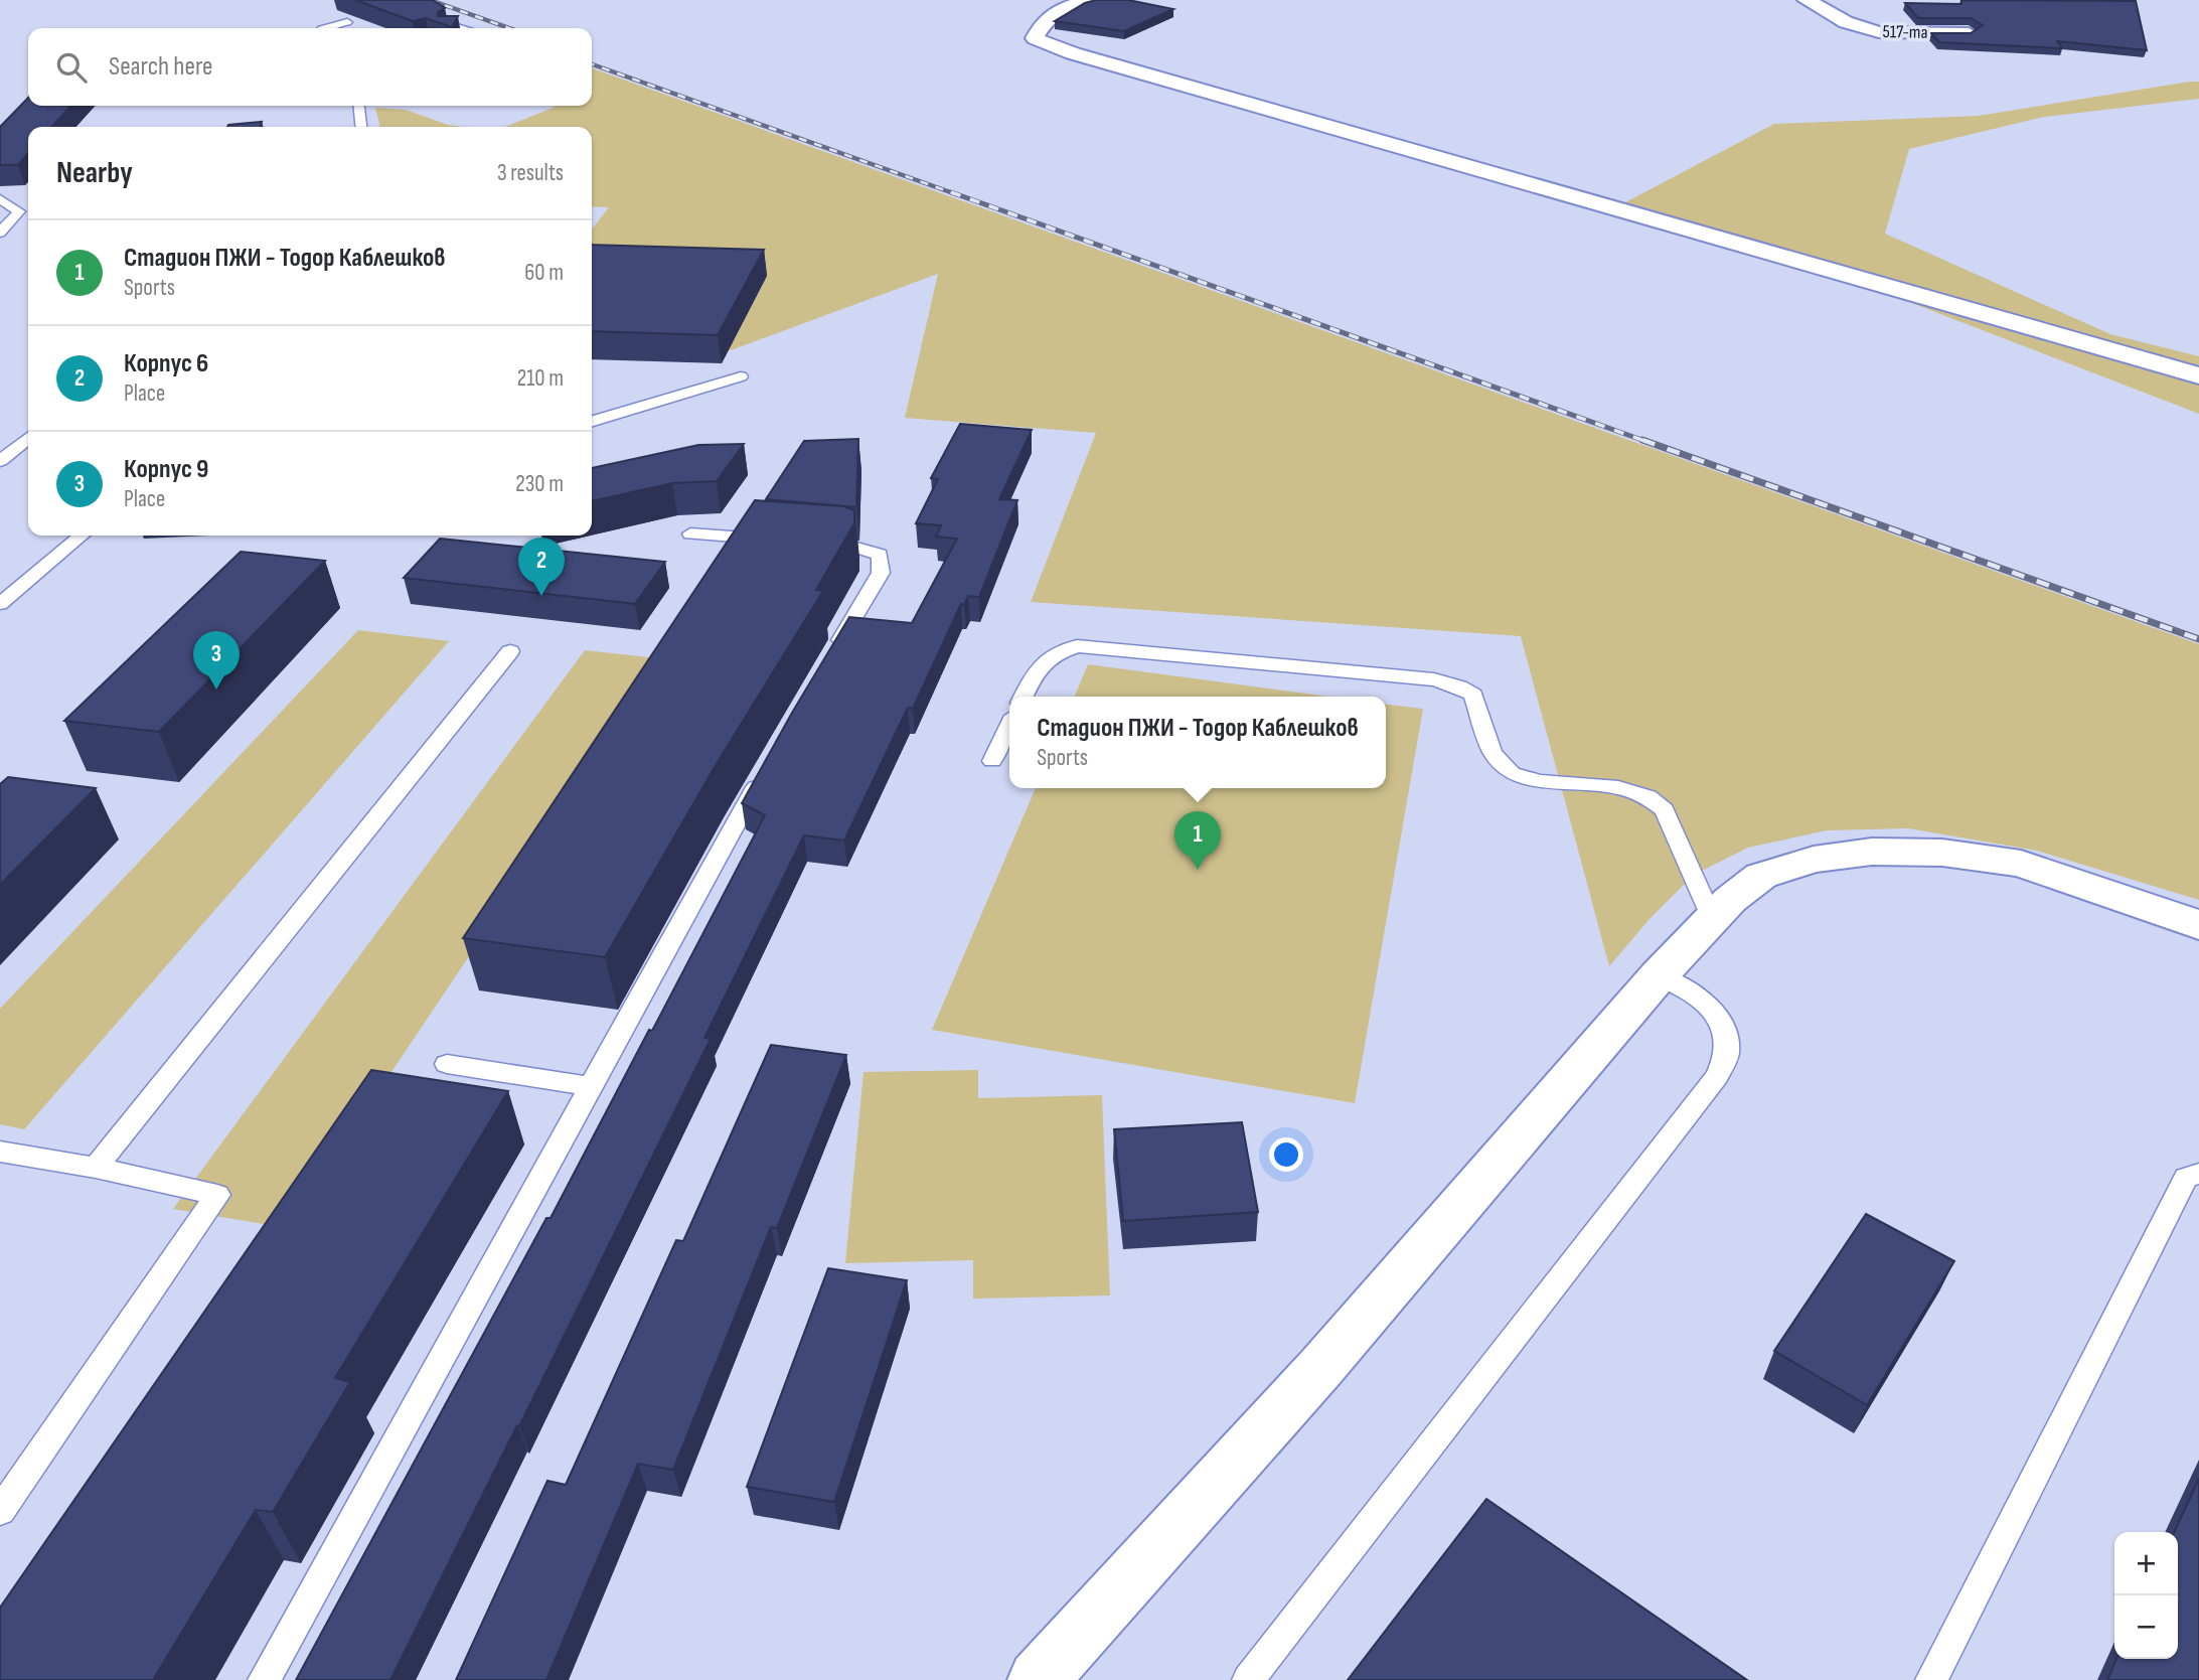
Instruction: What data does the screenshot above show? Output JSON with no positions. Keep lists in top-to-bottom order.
{
  "streets": {
    "street": ["517-та"]
  },
  "page": {
    "search": "Search here",
    "heading": ["Nearby", "3 results"],
    "list": [
      {
        "mark": "1",
        "name": "Стадион ПЖИ - Тодор Каблешков",
        "note": "Sports",
        "value": "60 m"
      },
      {
        "mark": "2",
        "name": "Корпус 6",
        "note": "Place",
        "value": "210 m"
      },
      {
        "mark": "3",
        "name": "Корпус 9",
        "note": "Place",
        "value": "230 m"
      }
    ],
    "pins": ["2", "3", "1"],
    "popup": ["Стадион ПЖИ - Тодор Каблешков", "Sports"],
    "map_buttons": ["+", "−"]
  }
}
